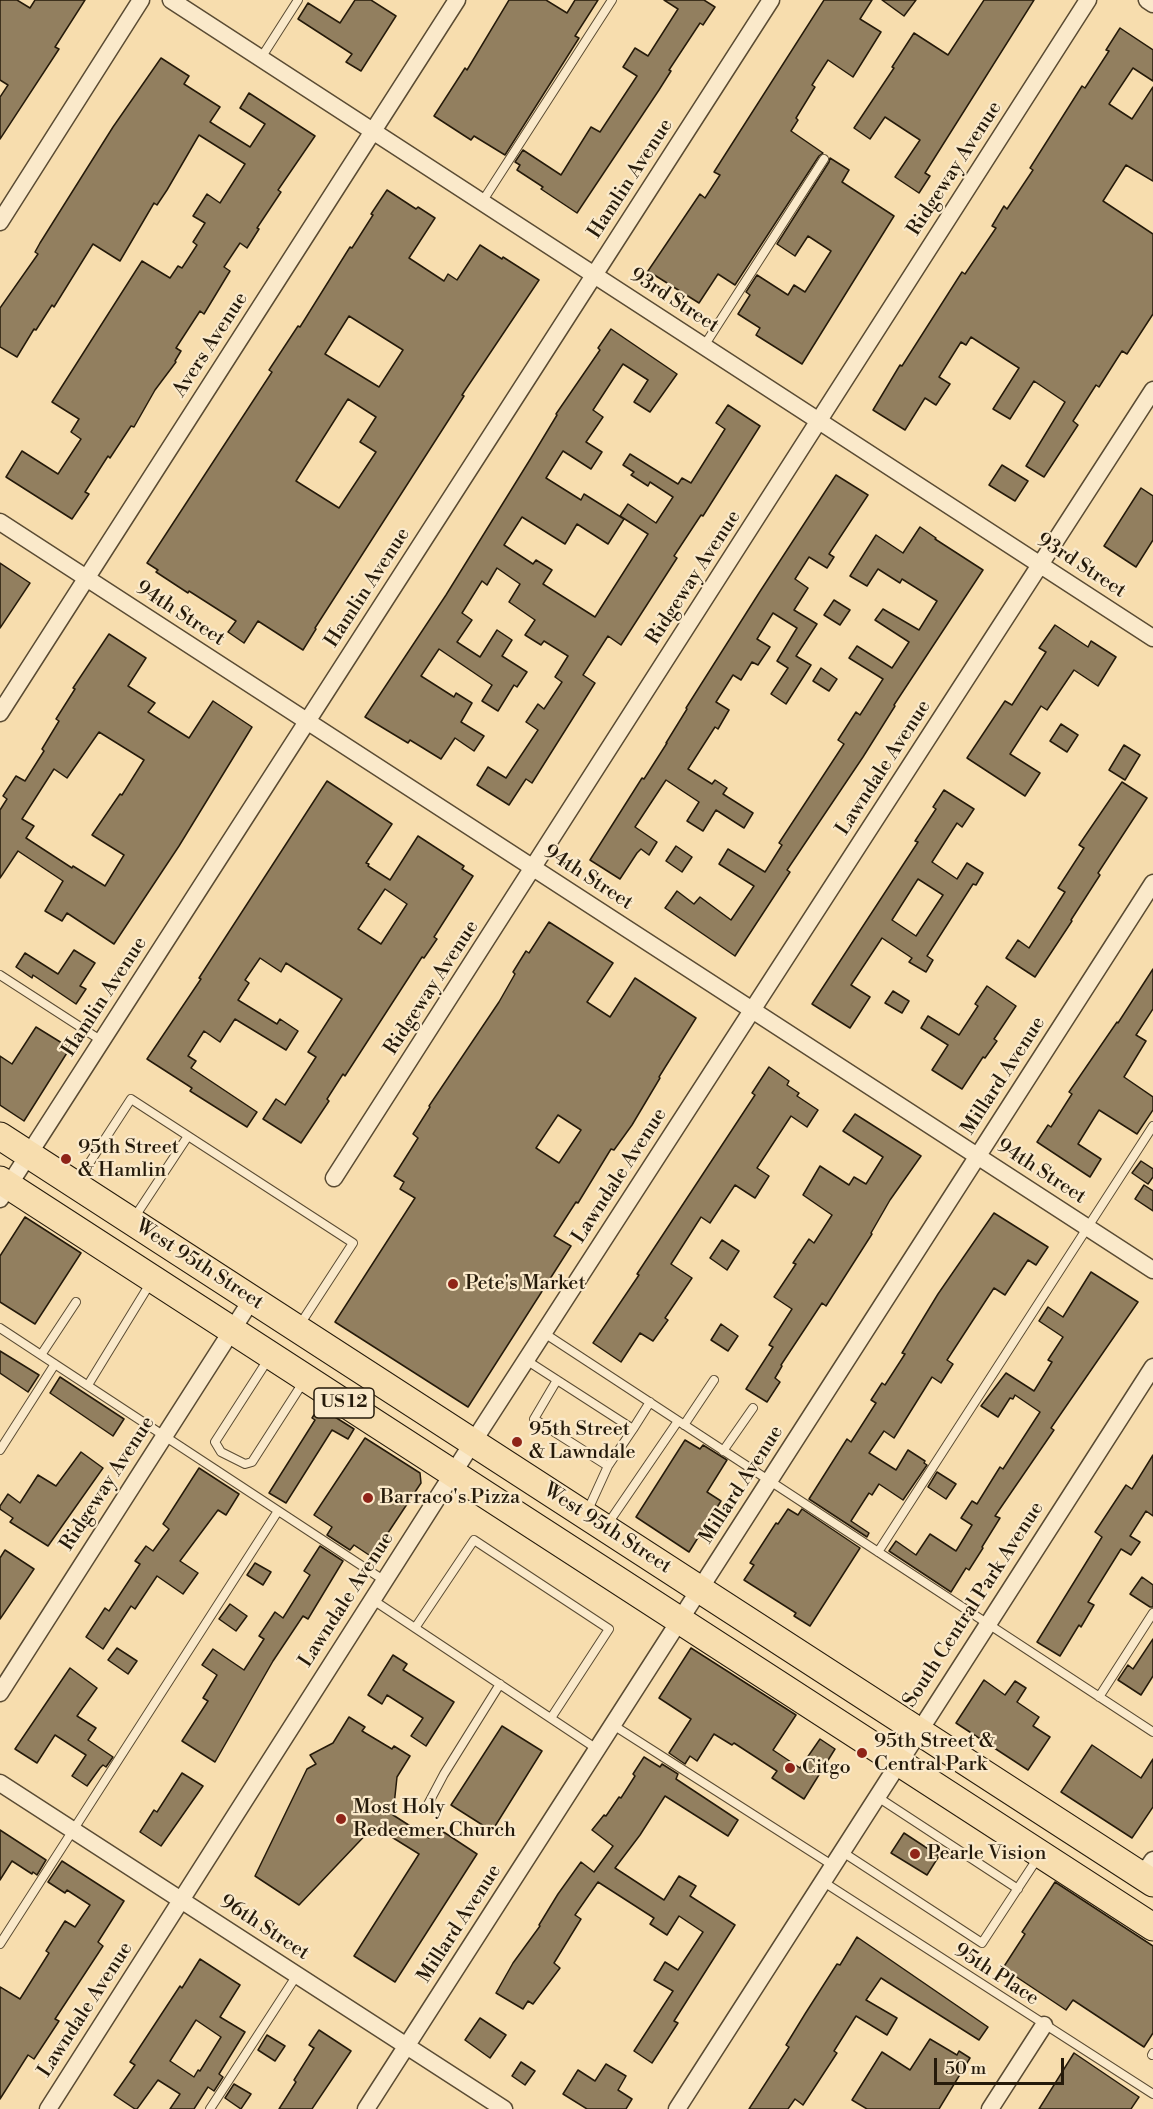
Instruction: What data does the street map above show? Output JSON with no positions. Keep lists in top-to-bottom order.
{
  "streets": {
    "main road": ["West 95th Street", "US 12"],
    "street": [
      "Ridgeway Avenue",
      "Hamlin Avenue",
      "93rd Street",
      "Avers Avenue",
      "94th Street",
      "Lawndale Avenue",
      "Millard Avenue",
      "South Central Park Avenue",
      "96th Street"
    ],
    "lane": ["95th Place"]
  },
  "crossings": [
    ["Ridgeway Avenue", "93rd Street"],
    ["Ridgeway Avenue", "94th Street"],
    ["Ridgeway Avenue", "West 95th Street"],
    ["Hamlin Avenue", "93rd Street"],
    ["Hamlin Avenue", "94th Street"],
    ["Hamlin Avenue", "West 95th Street"],
    ["93rd Street", "Avers Avenue"],
    ["93rd Street", "Lawndale Avenue"],
    ["Avers Avenue", "94th Street"],
    ["94th Street", "Lawndale Avenue"],
    ["94th Street", "Millard Avenue"],
    ["Lawndale Avenue", "West 95th Street"],
    ["Lawndale Avenue", "96th Street"],
    ["Millard Avenue", "West 95th Street"],
    ["Millard Avenue", "96th Street"],
    ["West 95th Street", "South Central Park Avenue"],
    ["South Central Park Avenue", "95th Place"]
  ],
  "places": [
    "95th Street & Hamlin",
    "Pete's Market",
    "95th Street & Lawndale",
    "Barraco's Pizza",
    "95th Street & Central Park",
    "Citgo",
    "Most Holy Redeemer Church",
    "Pearle Vision"
  ],
  "scale_bar": "50 m"
}
